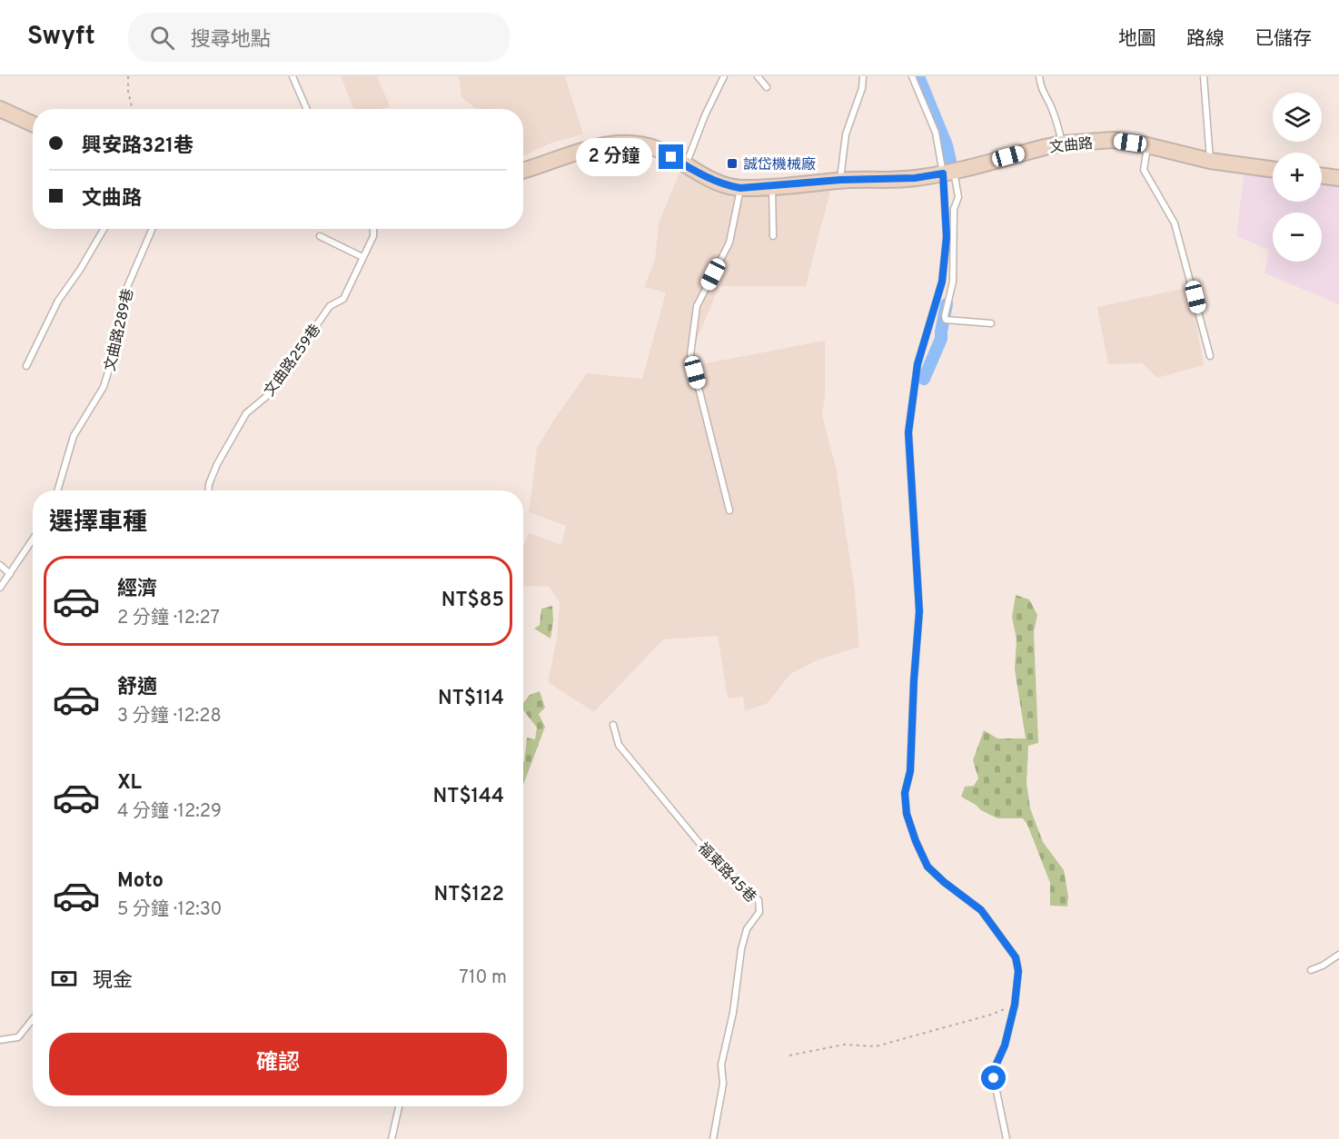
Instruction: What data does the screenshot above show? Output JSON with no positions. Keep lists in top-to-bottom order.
{
  "streets": {
    "street": ["文曲路"],
    "lane": ["文曲路289巷", "文曲路259巷", "福東路45巷"]
  },
  "places": {
    "transit": ["誠岱機械廠"]
  },
  "page": {
    "header": "Swyft",
    "search": "搜尋地點",
    "nav": ["地圖", "路線", "已儲存"],
    "map_buttons": ["+", "−"],
    "banner": ["興安路321巷", "文曲路"],
    "bubble": "2 分鐘",
    "heading": "選擇車種",
    "list": [
      {
        "name": "經濟",
        "note": "2 分鐘 · 12:27",
        "value": "NT$85"
      },
      {
        "name": "舒適",
        "note": "3 分鐘 · 12:28",
        "value": "NT$114"
      },
      {
        "name": "XL",
        "note": "4 分鐘 · 12:29",
        "value": "NT$144"
      },
      {
        "name": "Moto",
        "note": "5 分鐘 · 12:30",
        "value": "NT$122"
      }
    ],
    "pay": ["現金", "710 m"],
    "buttons": "確認"
  }
}
